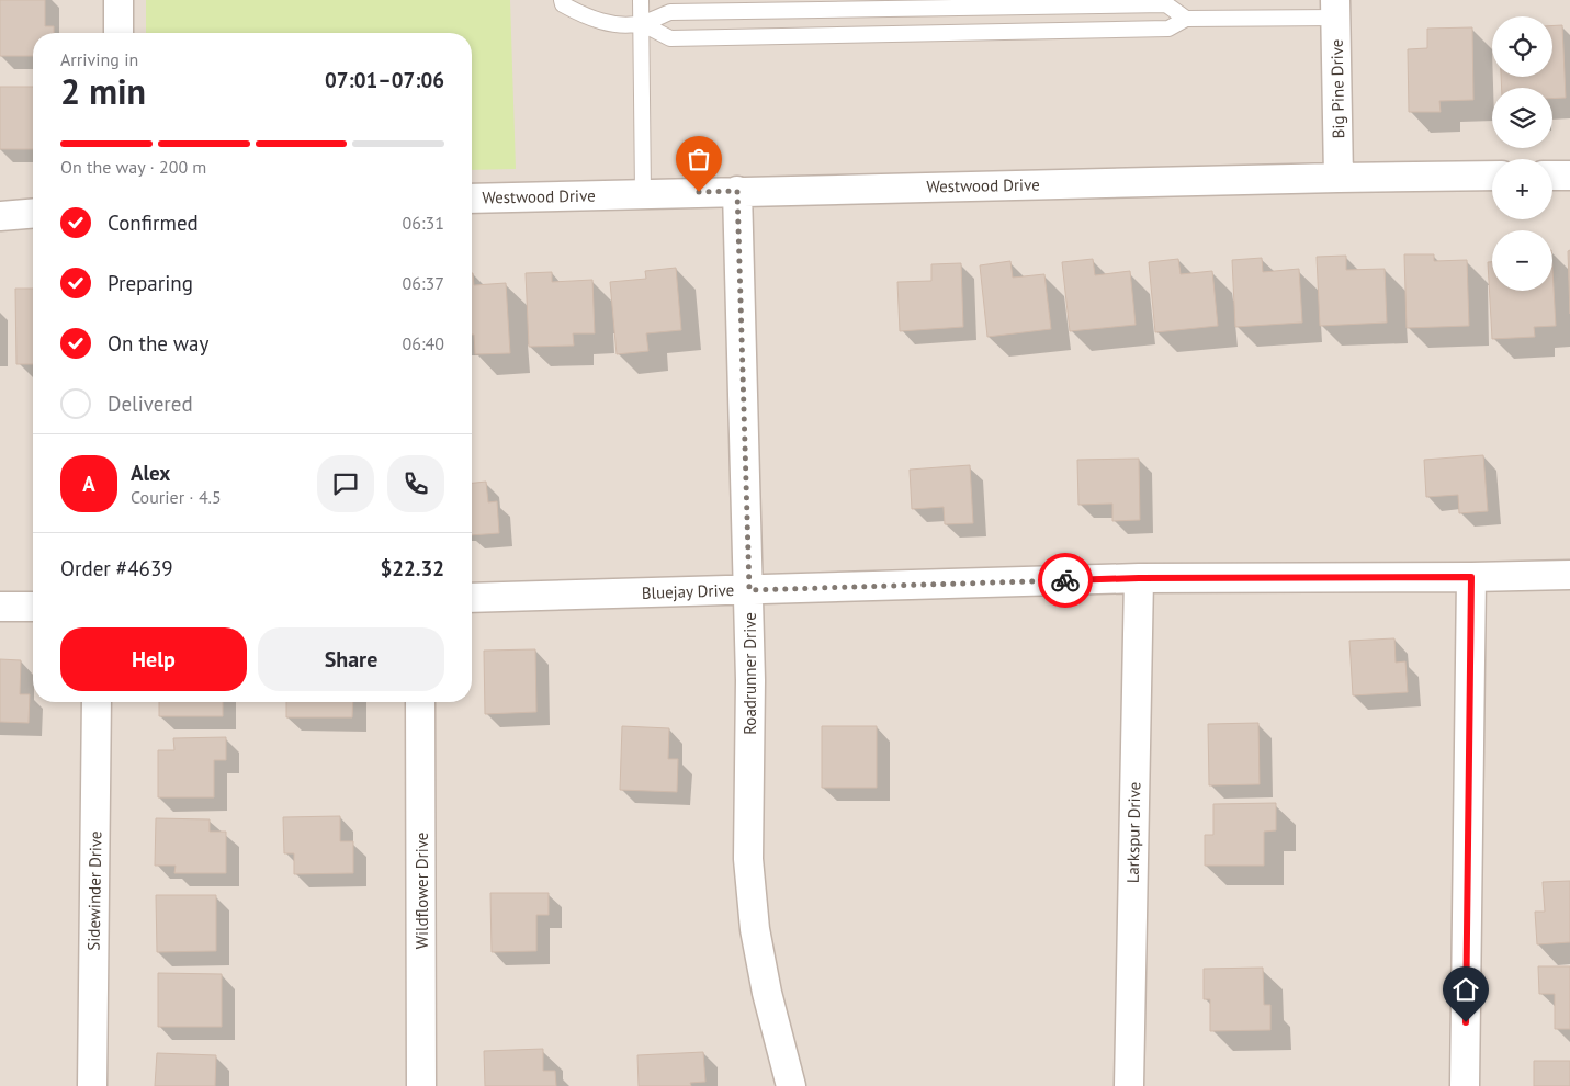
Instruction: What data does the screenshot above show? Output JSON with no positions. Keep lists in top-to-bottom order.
{
  "streets": {
    "street": [
      "Big Pine Drive",
      "Westwood Drive",
      "Bluejay Drive",
      "Roadrunner Drive",
      "Larkspur Drive",
      "Sidewinder Drive",
      "Wildflower Drive"
    ]
  },
  "crossings": [
    ["Big Pine Drive", "Westwood Drive"],
    ["Westwood Drive", "Roadrunner Drive"],
    ["Bluejay Drive", "Roadrunner Drive"],
    ["Bluejay Drive", "Larkspur Drive"]
  ],
  "page": {
    "map_buttons": ["+", "−"],
    "heading": ["2 min", "Arriving in", "07:01–07:06"],
    "panel": [
      "Alex",
      "Courier · 4.5",
      "Order #4639",
      "$22.32"
    ],
    "bar": "On the way · 200 m",
    "list": [
      ["Confirmed", "06:31"],
      ["Preparing", "06:37"],
      ["On the way", "06:40"],
      "Delivered"
    ],
    "round": "A",
    "buttons": ["Help", "Share"]
  }
}
